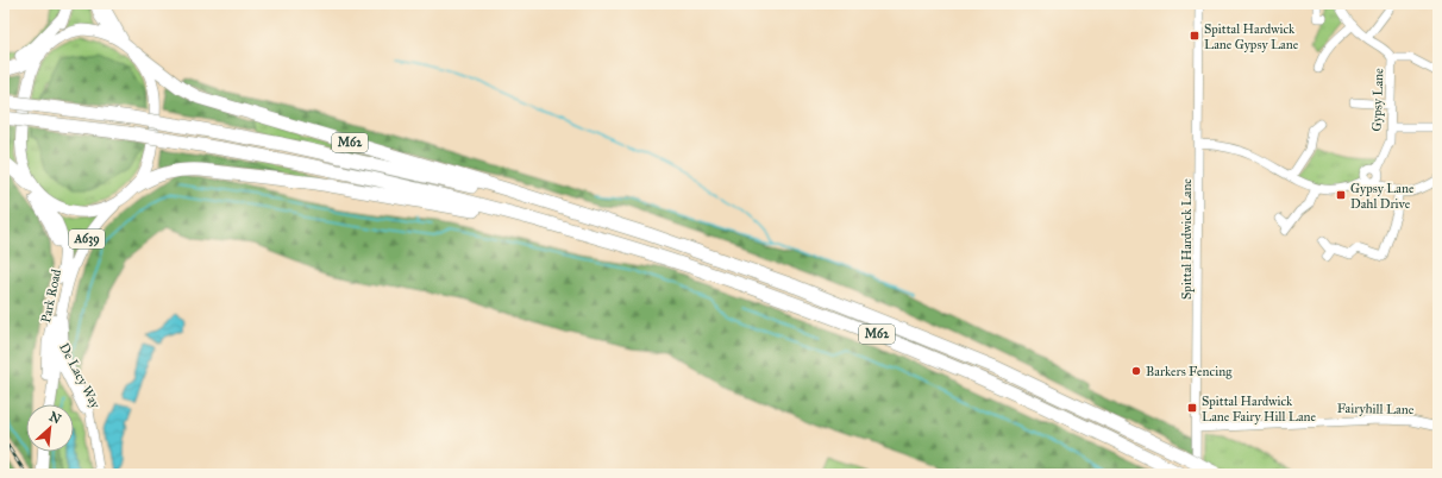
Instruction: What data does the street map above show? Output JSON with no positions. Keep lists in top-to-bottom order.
{
  "streets": {
    "highway": ["M62"],
    "main road": ["A639", "Park Road"],
    "street": [
      "Gypsy Lane",
      "Spittal Hardwick Lane",
      "De Lacy Way",
      "Fairyhill Lane"
    ]
  },
  "crossings": [
    ["M62", "A639"],
    ["M62", "Park Road"],
    ["A639", "Park Road"],
    ["Spittal Hardwick Lane", "Fairyhill Lane"],
    ["Park Road", "De Lacy Way"]
  ],
  "places": {
    "transit": ["Spittal Hardwick Lane Gypsy Lane", "Gypsy Lane Dahl Drive", "Spittal Hardwick Lane Fairy Hill Lane"],
    "other": ["Barkers Fencing"]
  },
  "north": "top right"
}
